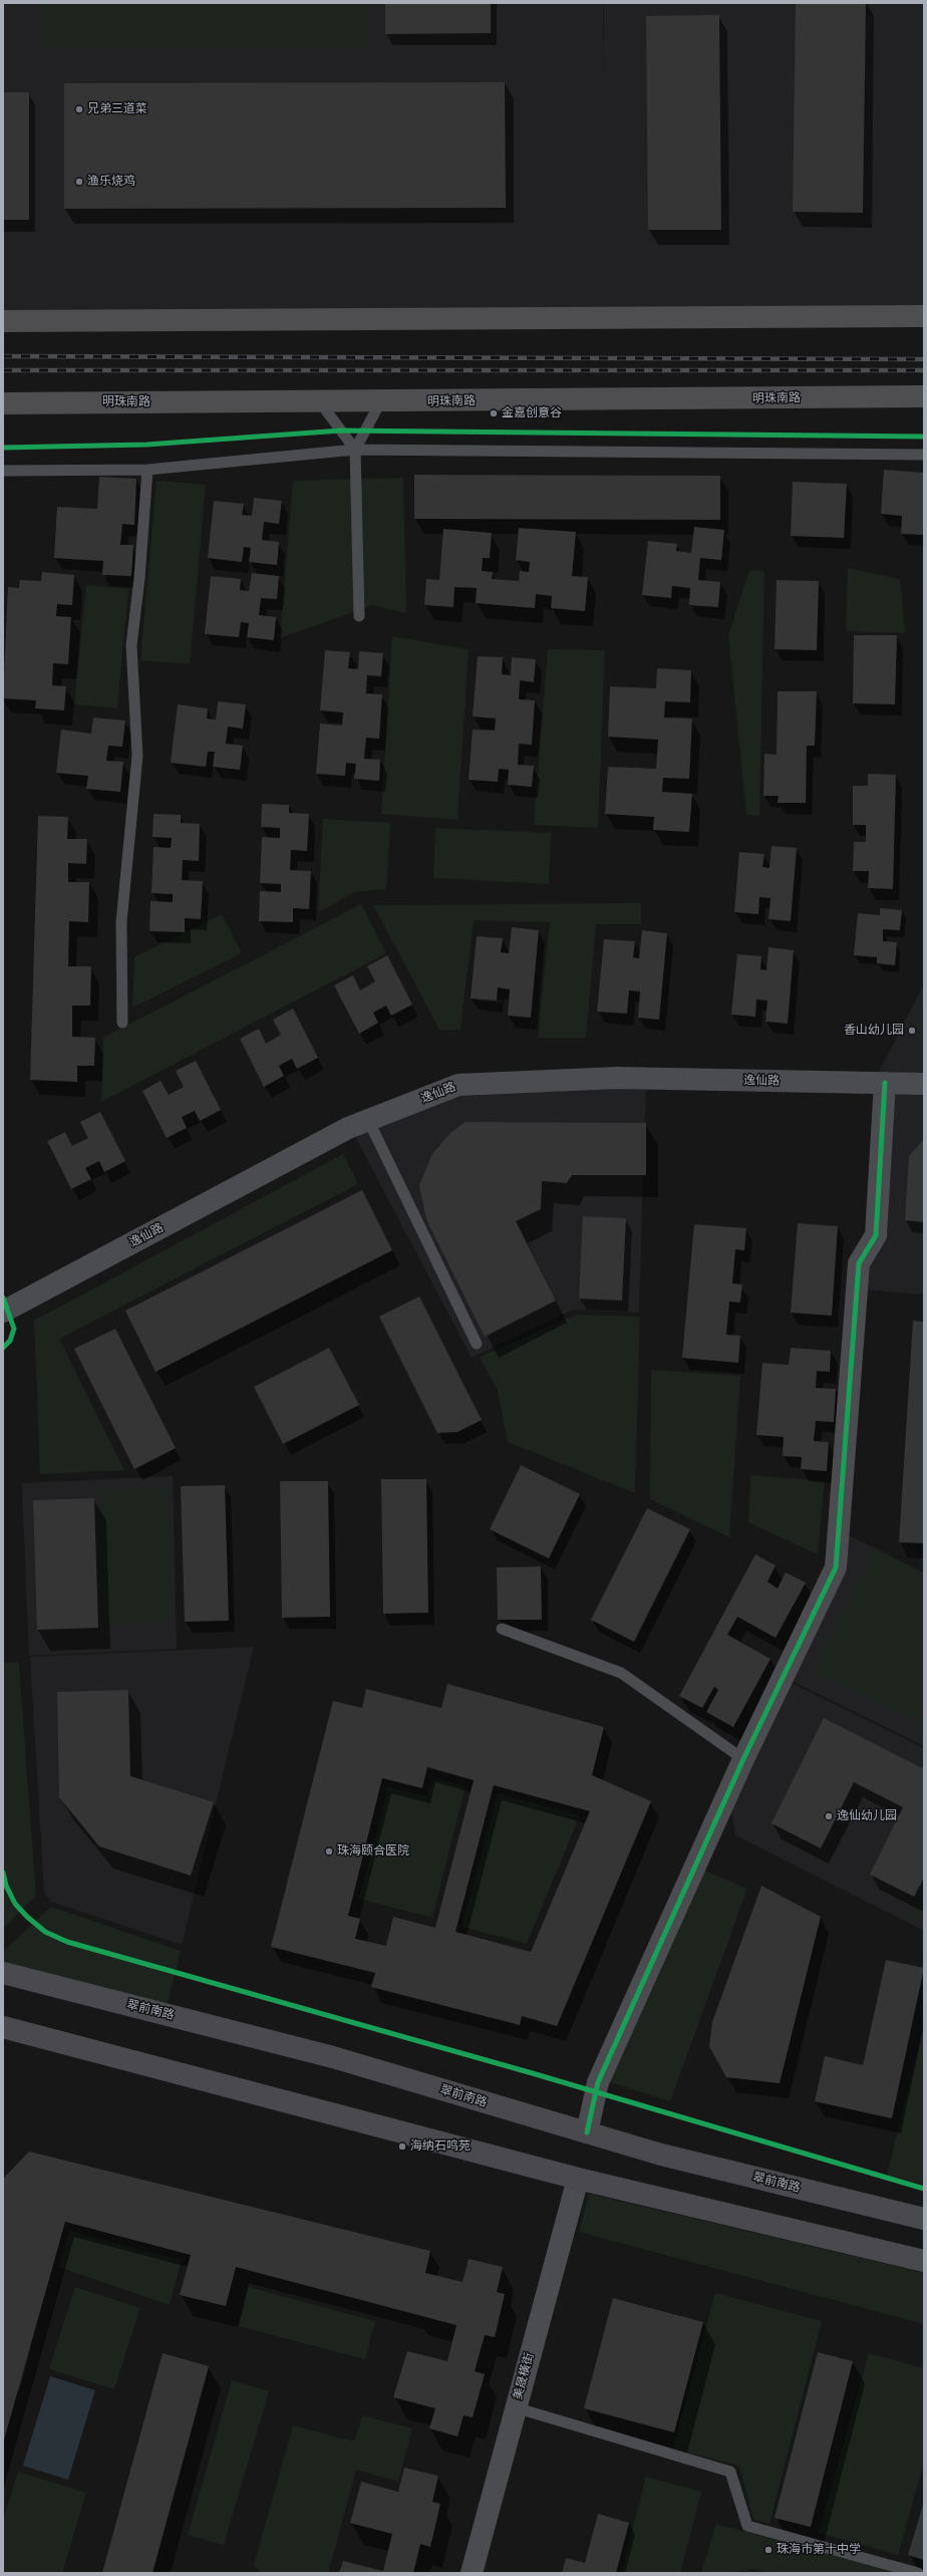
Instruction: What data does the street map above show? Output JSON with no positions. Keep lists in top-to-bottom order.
{
  "streets": {
    "highway": ["明珠南路"],
    "main road": ["翠前南路"],
    "street": ["逸仙路", "美晟橫街"]
  },
  "places": [
    "兄弟三道菜",
    "渔乐烧鸡",
    "金嘉创意谷",
    "香山幼儿园",
    "逸仙幼儿园",
    "珠海颐合医院",
    "海纳石鸣苑",
    "珠海市第十中学"
  ]
}
